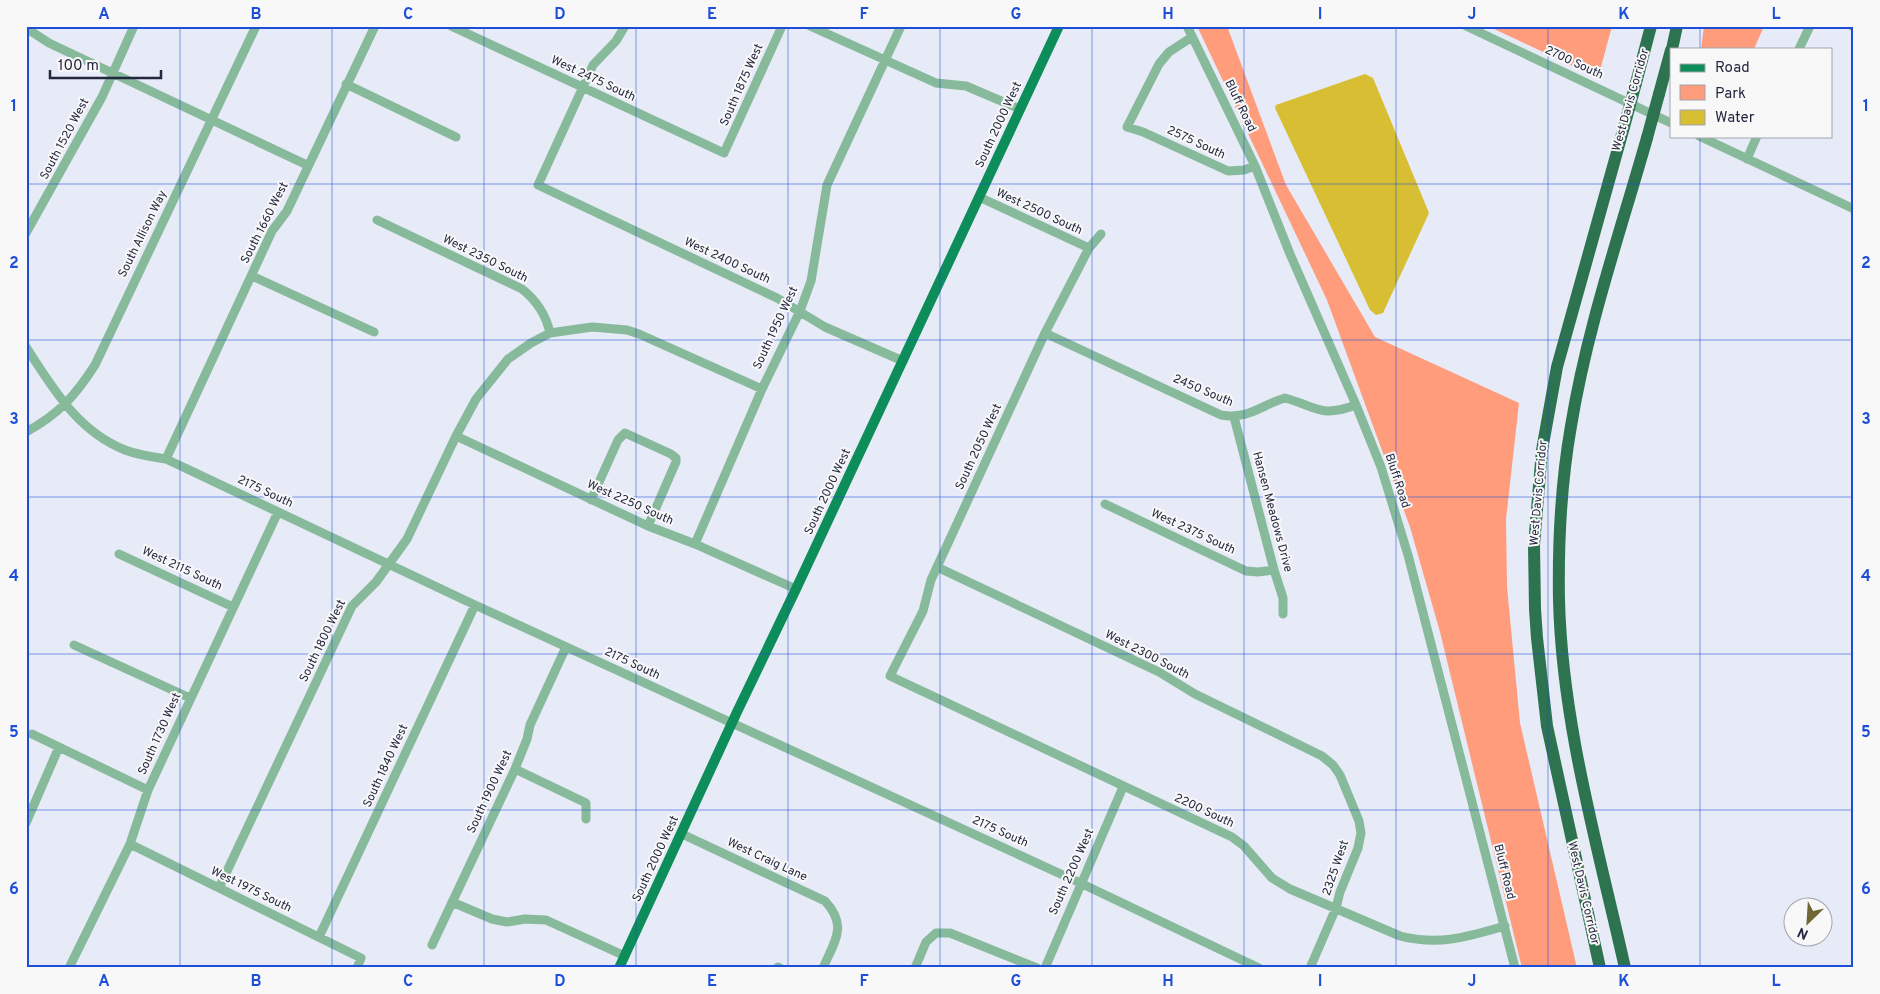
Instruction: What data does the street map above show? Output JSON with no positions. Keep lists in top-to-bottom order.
{
  "streets": {
    "highway": ["West Davis Corridor"],
    "main road": ["South 2000 West"],
    "street": [
      "2700 South",
      "West 2475 South",
      "South 1875 West",
      "Bluff Road",
      "South 1520 West",
      "2575 South",
      "West 2500 South",
      "South 1660 West",
      "South Allison Way",
      "West 2350 South",
      "West 2400 South",
      "South 1950 West",
      "2450 South",
      "South 2050 West",
      "2175 South",
      "West 2250 South",
      "Hansen Meadows Drive",
      "West 2375 South",
      "West 2115 South",
      "South 1800 West",
      "West 2300 South",
      "South 1730 West",
      "South 1840 West",
      "South 1900 West",
      "2200 South",
      "West Craig Lane",
      "2325 West",
      "South 2200 West",
      "West 1975 South"
    ]
  },
  "crossings": [
    ["West 2475 South", "South 1875 West"],
    ["West 2475 South", "West 2400 South"],
    ["Bluff Road", "2575 South"],
    ["Bluff Road", "2450 South"],
    ["Bluff Road", "2200 South"],
    ["South 2000 West", "West 2500 South"],
    ["South 2000 West", "West 2400 South"],
    ["South 2000 West", "2175 South"],
    ["South 2000 West", "West 2250 South"],
    ["South 2000 West", "West Craig Lane"],
    ["West 2500 South", "South 2050 West"],
    ["South 1660 West", "2175 South"],
    ["South Allison Way", "2175 South"],
    ["West 2350 South", "South 1800 West"],
    ["West 2400 South", "South 1950 West"],
    ["South 1950 West", "West 2250 South"],
    ["2450 South", "South 2050 West"],
    ["2450 South", "Hansen Meadows Drive"],
    ["South 2050 West", "West 2300 South"],
    ["South 2050 West", "2200 South"],
    ["2175 South", "South 1800 West"],
    ["2175 South", "South 1730 West"],
    ["2175 South", "South 1840 West"],
    ["2175 South", "South 1900 West"],
    ["2175 South", "South 2200 West"],
    ["West 2250 South", "South 1800 West"],
    ["Hansen Meadows Drive", "West 2375 South"],
    ["West 2115 South", "South 1730 West"],
    ["South 1800 West", "West 1975 South"],
    ["West 2300 South", "2325 West"],
    ["South 1730 West", "West 1975 South"],
    ["South 1840 West", "West 1975 South"],
    ["2200 South", "2325 West"],
    ["2200 South", "South 2200 West"]
  ],
  "legend": ["Road", "Park", "Water"],
  "scale_bar": "100 m",
  "north": "bottom left",
  "grid": {
    "columns": [
      "A",
      "B",
      "C",
      "D",
      "E",
      "F",
      "G",
      "H",
      "I",
      "J",
      "K",
      "L"
    ],
    "rows": [
      "1",
      "2",
      "3",
      "4",
      "5",
      "6"
    ]
  }
}
